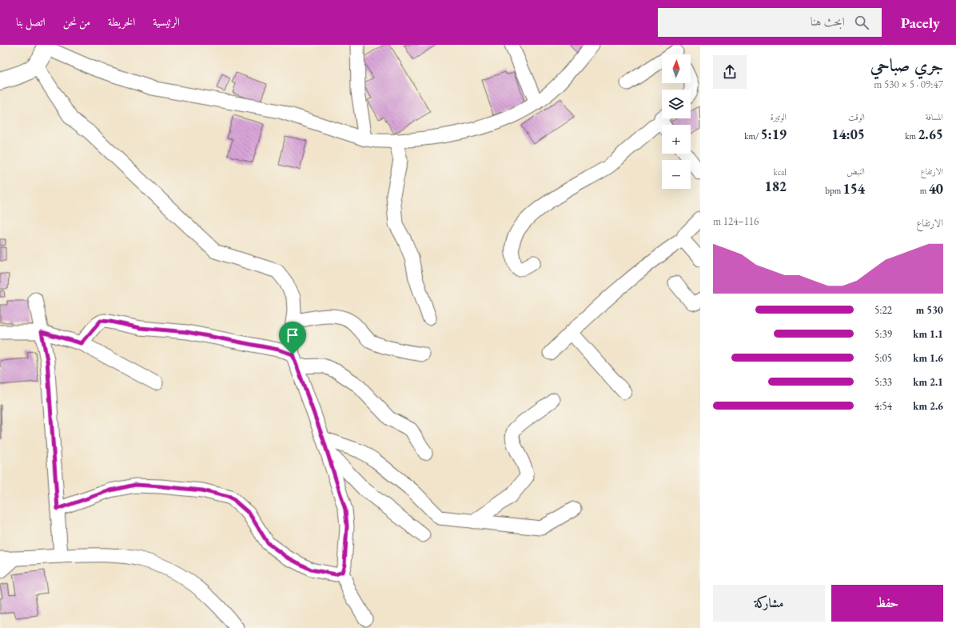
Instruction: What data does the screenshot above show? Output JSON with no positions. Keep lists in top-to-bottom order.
{
  "north": "top",
  "page": {
    "header": "Pacely",
    "search": "ابحث هنا",
    "nav": [
      "الرئيسية",
      "الخريطة",
      "من نحن",
      "اتصل بنا"
    ],
    "heading": ["جري صباحي", "09:47 · 5 × 530 m"],
    "map_buttons": ["+", "−"],
    "stats": [
      ["المسافة", "2.65 km"],
      ["الوقت", "14:05"],
      ["الوتيرة", "5:19 /km"],
      ["الارتفاع", "40 m"],
      ["النبض", "154 bpm"],
      ["kcal", "182"]
    ],
    "chart": ["الارتفاع", "116–124 m"],
    "list": [
      {
        "name": "530 m",
        "note": "5:22"
      },
      {
        "name": "1.1 km",
        "note": "5:39"
      },
      {
        "name": "1.6 km",
        "note": "5:05"
      },
      {
        "name": "2.1 km",
        "note": "5:33"
      },
      {
        "name": "2.6 km",
        "note": "4:54"
      }
    ],
    "buttons": ["حفظ", "مشاركة"]
  }
}
